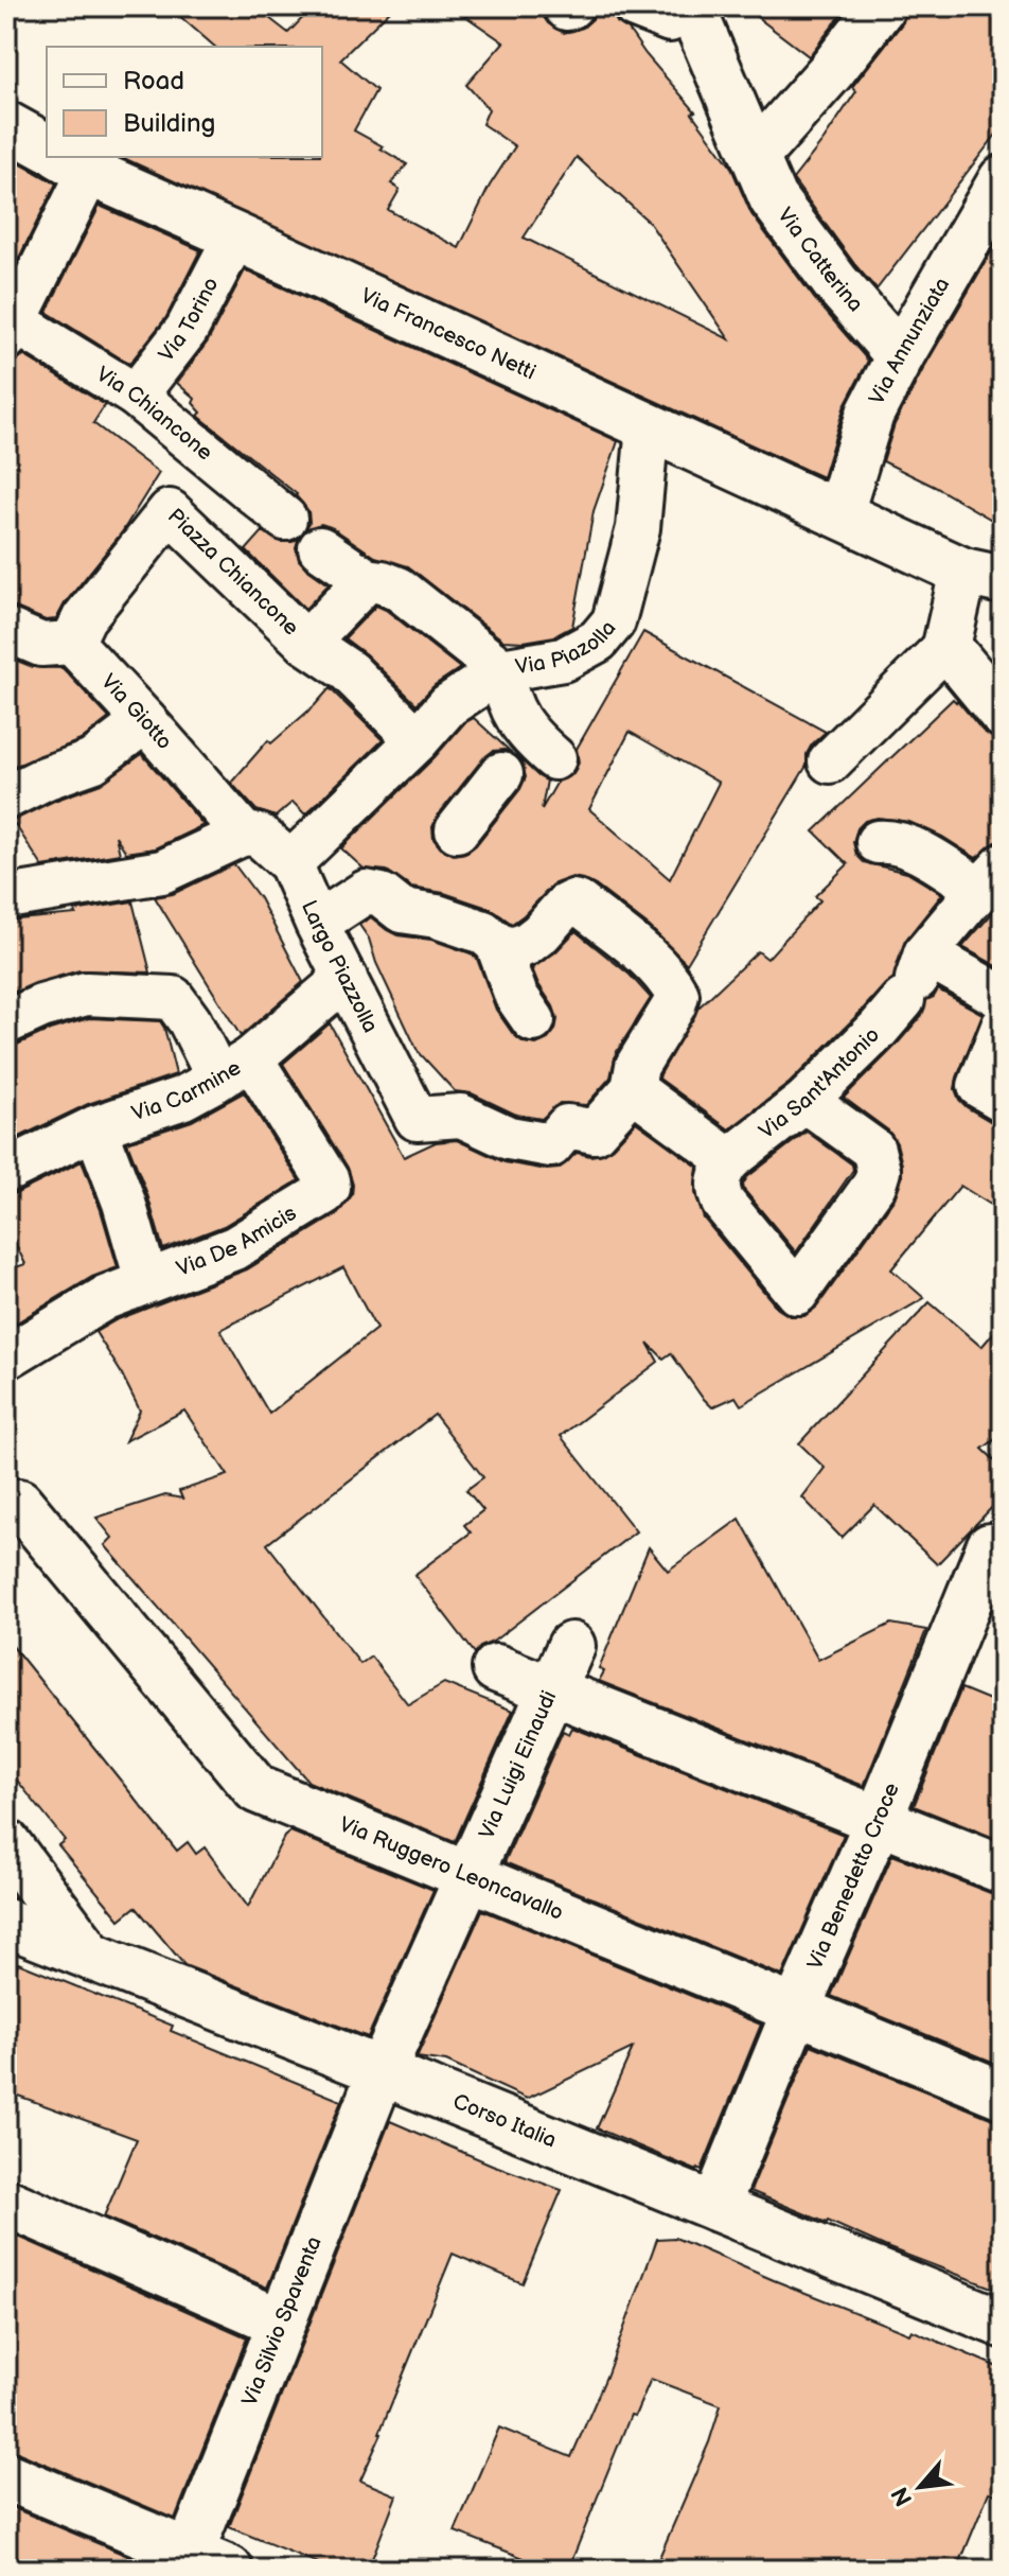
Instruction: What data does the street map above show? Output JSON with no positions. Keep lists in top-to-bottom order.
{
  "streets": {
    "street": [
      "Via Catterina",
      "Via Torino",
      "Via Francesco Netti",
      "Via Annunziata",
      "Via Chiancone",
      "Piazza Chiancone",
      "Via Piazolla",
      "Via Giotto",
      "Largo Piazzolla",
      "Via Sant'Antonio",
      "Via Carmine",
      "Via De Amicis",
      "Via Luigi Einaudi",
      "Via Ruggero Leoncavallo",
      "Via Benedetto Croce",
      "Corso Italia",
      "Via Silvio Spaventa"
    ]
  },
  "crossings": [
    ["Via Catterina", "Via Annunziata"],
    ["Via Torino", "Via Francesco Netti"],
    ["Via Torino", "Via Chiancone"],
    ["Via Francesco Netti", "Via Annunziata"],
    ["Via Francesco Netti", "Via Piazolla"],
    ["Piazza Chiancone", "Via Piazolla"],
    ["Piazza Chiancone", "Via Giotto"],
    ["Via Piazolla", "Largo Piazzolla"],
    ["Via Giotto", "Largo Piazzolla"],
    ["Largo Piazzolla", "Via Carmine"],
    ["Via Carmine", "Via De Amicis"],
    ["Via Luigi Einaudi", "Via Ruggero Leoncavallo"],
    ["Via Luigi Einaudi", "Corso Italia"],
    ["Via Luigi Einaudi", "Via Silvio Spaventa"],
    ["Via Ruggero Leoncavallo", "Via Benedetto Croce"],
    ["Via Benedetto Croce", "Corso Italia"],
    ["Corso Italia", "Via Silvio Spaventa"]
  ],
  "legend": ["Road", "Building"],
  "north": "bottom left"
}
